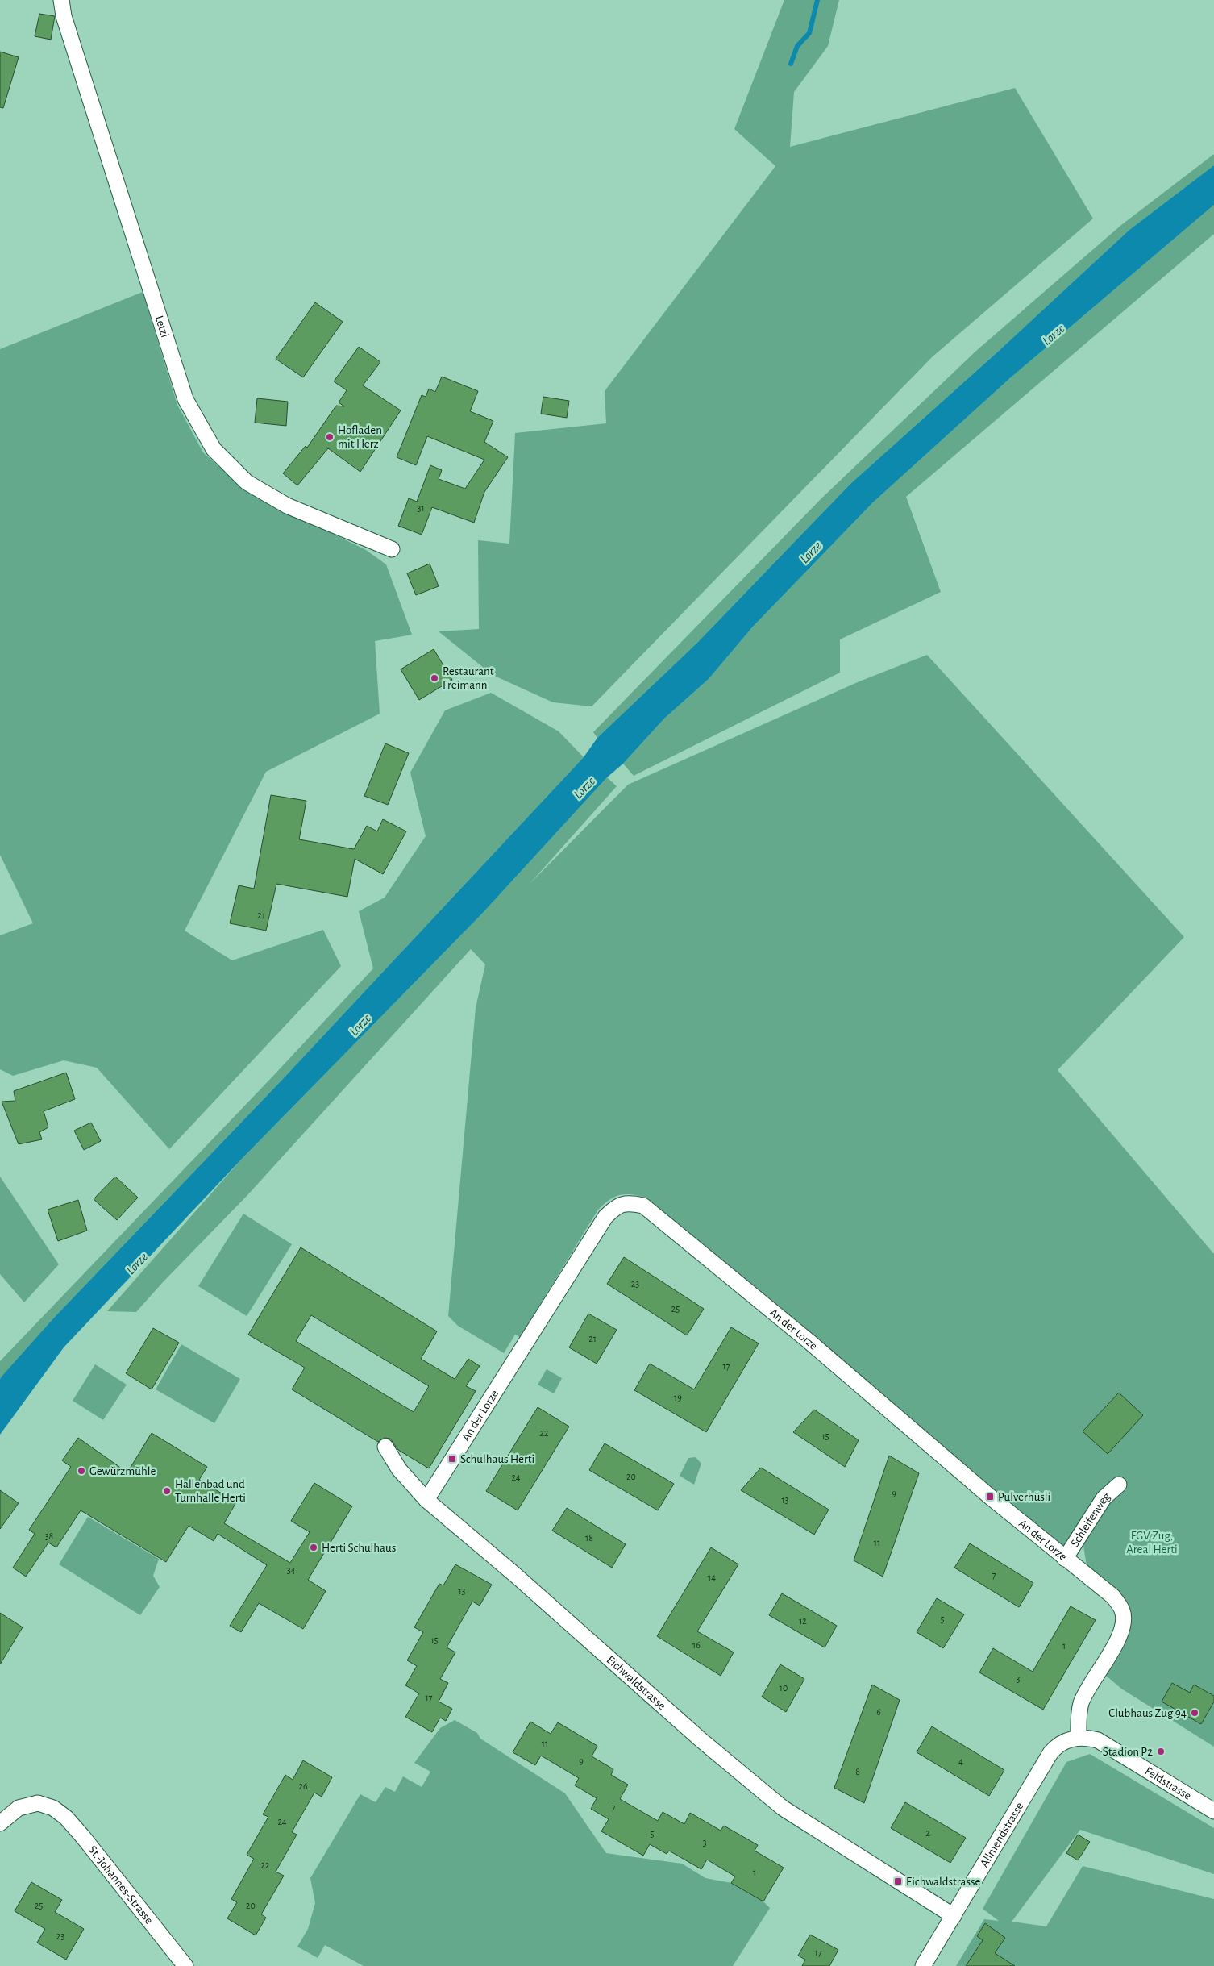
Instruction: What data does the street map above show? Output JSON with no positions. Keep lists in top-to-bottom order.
{
  "streets": {
    "street": [
      "Letzi",
      "An der Lorze",
      "Schleifenweg",
      "Eichwaldstrasse",
      "Feldstrasse",
      "Allmendstrasse",
      "St.-Johannes-Strasse"
    ]
  },
  "crossings": [
    ["An der Lorze", "Schleifenweg"],
    ["An der Lorze", "Eichwaldstrasse"],
    ["An der Lorze", "Feldstrasse"],
    ["An der Lorze", "Allmendstrasse"],
    ["Eichwaldstrasse", "Allmendstrasse"],
    ["Feldstrasse", "Allmendstrasse"]
  ],
  "water": ["Lorze"],
  "parks": ["FGV Zug, Areal Herti"],
  "places": {
    "other": [
      "Hofladen mit Herz",
      "Restaurant Freimann",
      "Gewürzmühle",
      "Hallenbad und Turnhalle Herti",
      "Herti Schulhaus",
      "Clubhaus Zug 94",
      "Stadion P2"
    ],
    "transit": ["Schulhaus Herti", "Pulverhüsli", "Eichwaldstrasse"]
  },
  "house_numbers": [
    "31",
    "21",
    "23",
    "25",
    "21",
    "17",
    "19",
    "22",
    "15",
    "20",
    "24",
    "9",
    "13",
    "38",
    "18",
    "11",
    "34",
    "7",
    "14",
    "13",
    "5",
    "12",
    "15",
    "16",
    "1",
    "3",
    "10",
    "17",
    "6",
    "11",
    "9",
    "4",
    "8",
    "26",
    "7",
    "24",
    "2",
    "5",
    "3",
    "22",
    "1",
    "25",
    "20",
    "23",
    "17"
  ]
}
